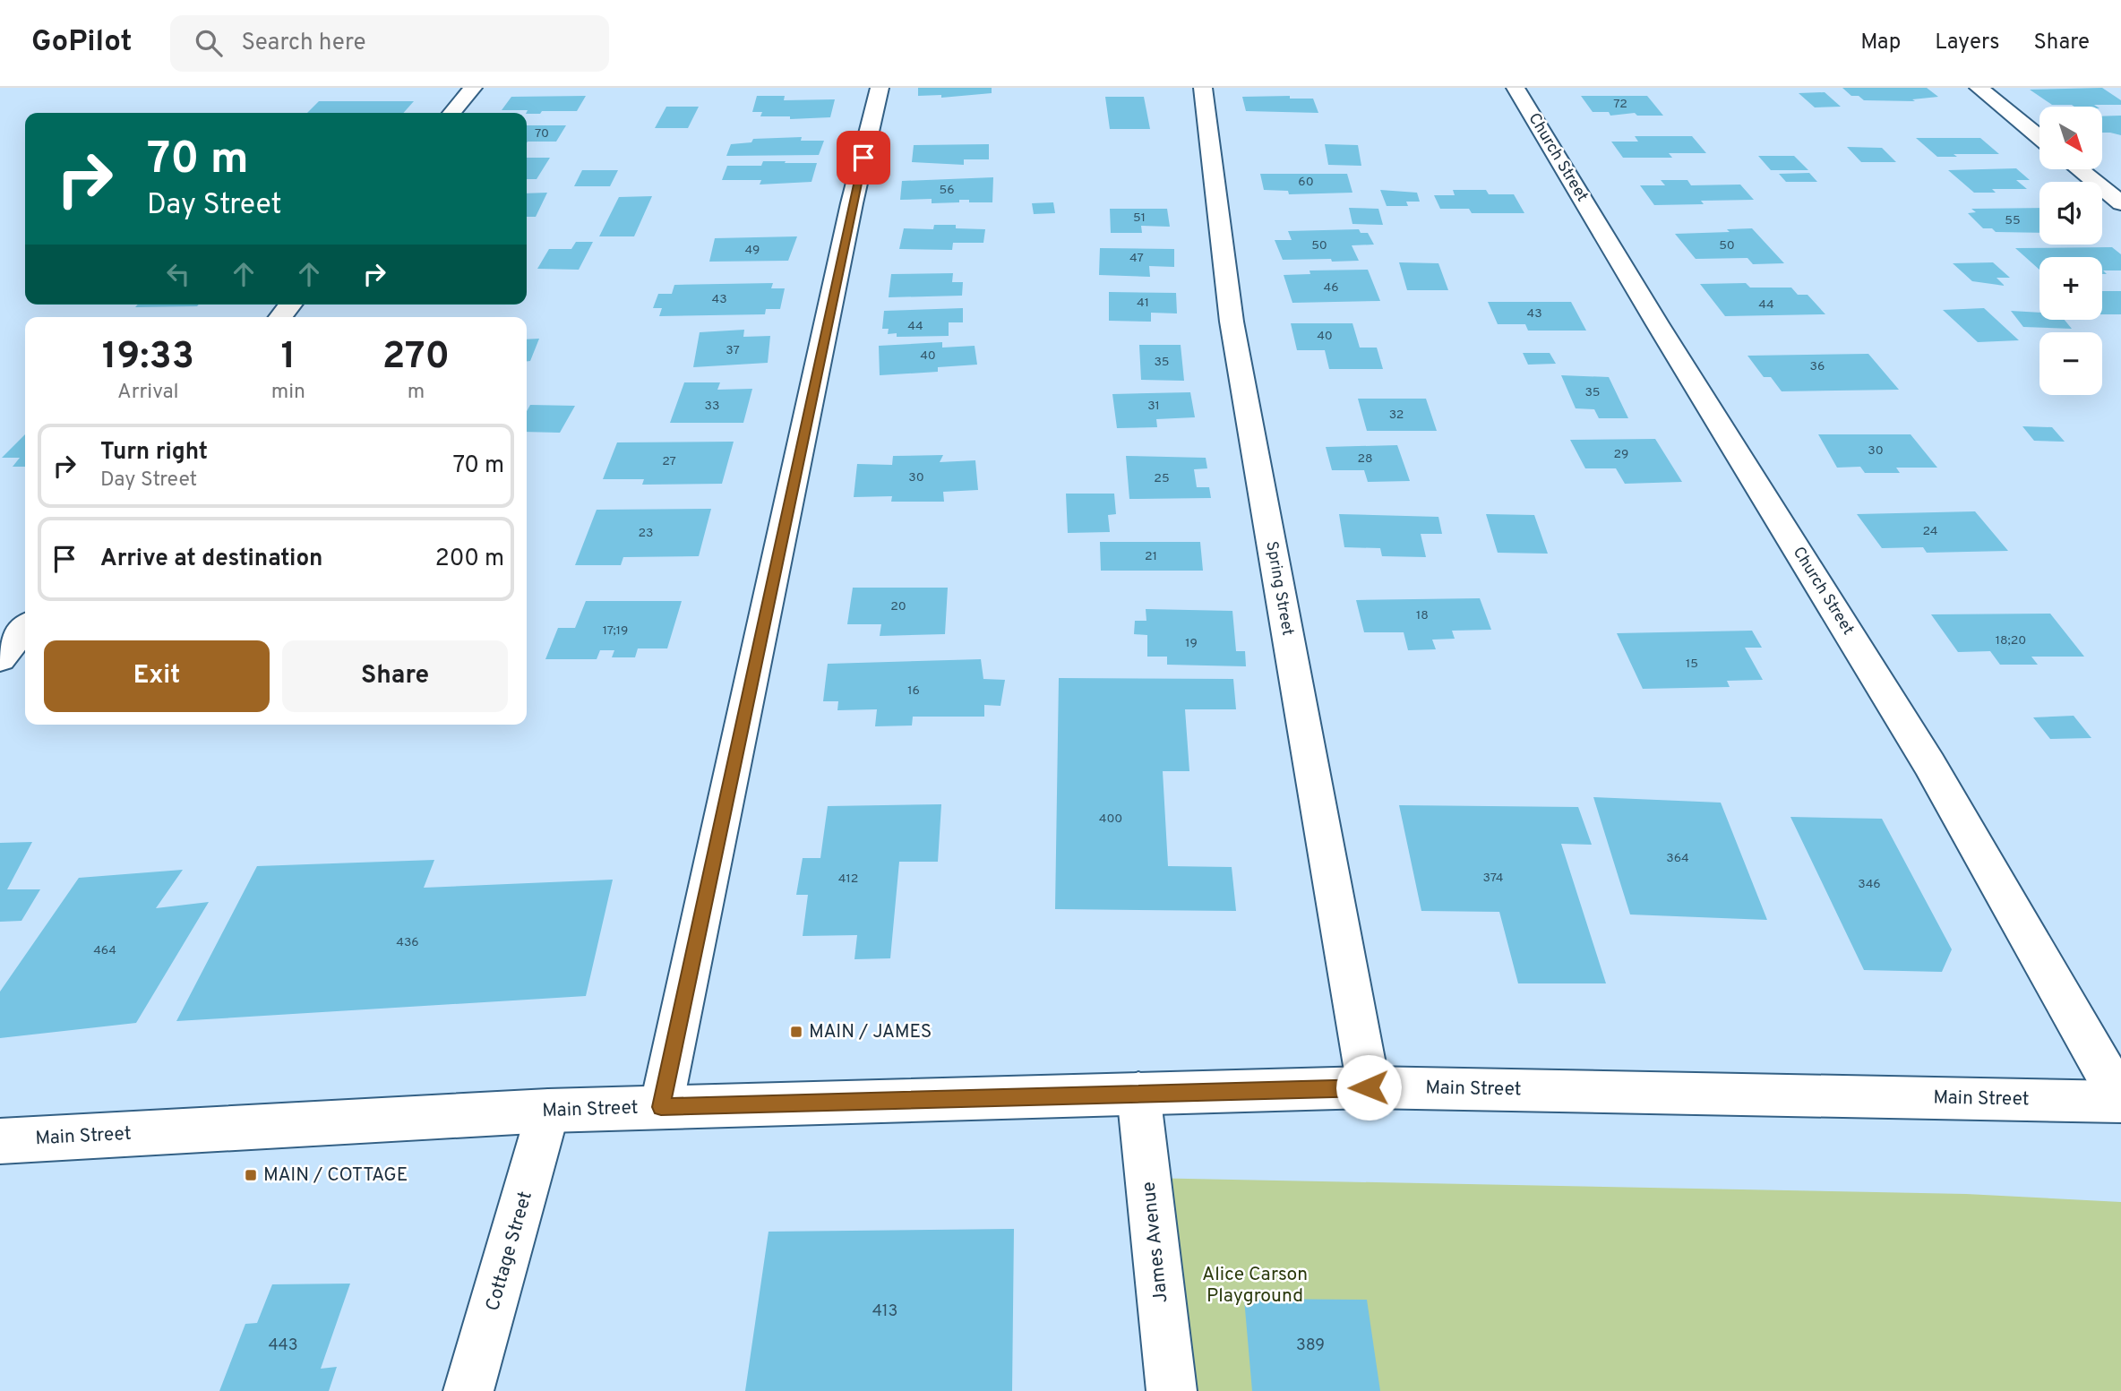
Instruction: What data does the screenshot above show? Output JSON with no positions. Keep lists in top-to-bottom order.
{
  "streets": {
    "street": [
      "Church Street",
      "Spring Street",
      "Main Street",
      "James Avenue",
      "Cottage Street"
    ]
  },
  "crossings": [
    ["Church Street", "Main Street"],
    ["Spring Street", "Main Street"],
    ["Main Street", "James Avenue"],
    ["Main Street", "Cottage Street"]
  ],
  "parks": ["Alice Carson Playground"],
  "places": {
    "transit": ["MAIN / JAMES", "MAIN / COTTAGE"]
  },
  "house_numbers": [
    "72",
    "70",
    "60",
    "56",
    "51",
    "55",
    "50",
    "50",
    "49",
    "47",
    "46",
    "43",
    "41",
    "44",
    "43",
    "44",
    "40",
    "37",
    "40",
    "35",
    "36",
    "35",
    "33",
    "31",
    "32",
    "30",
    "29",
    "28",
    "27",
    "30",
    "25",
    "24",
    "23",
    "21",
    "20",
    "18",
    "17;19",
    "18;20",
    "19",
    "15",
    "16",
    "400",
    "364",
    "374",
    "412",
    "346",
    "436",
    "464",
    "413",
    "443",
    "389"
  ],
  "north": "bottom right",
  "page": {
    "header": "GoPilot",
    "search": "Search here",
    "nav": ["Map", "Layers", "Share"],
    "map_buttons": ["+", "−"],
    "turn": ["70 m", "Day Street"],
    "eta": [
      "19:33",
      "Arrival",
      "1",
      "min",
      "270",
      "m"
    ],
    "list": [
      {
        "name": "Turn right",
        "note": "Day Street",
        "value": "70 m"
      },
      {
        "name": "Arrive at destination",
        "value": "200 m"
      }
    ],
    "buttons": ["Exit", "Share"]
  }
}
